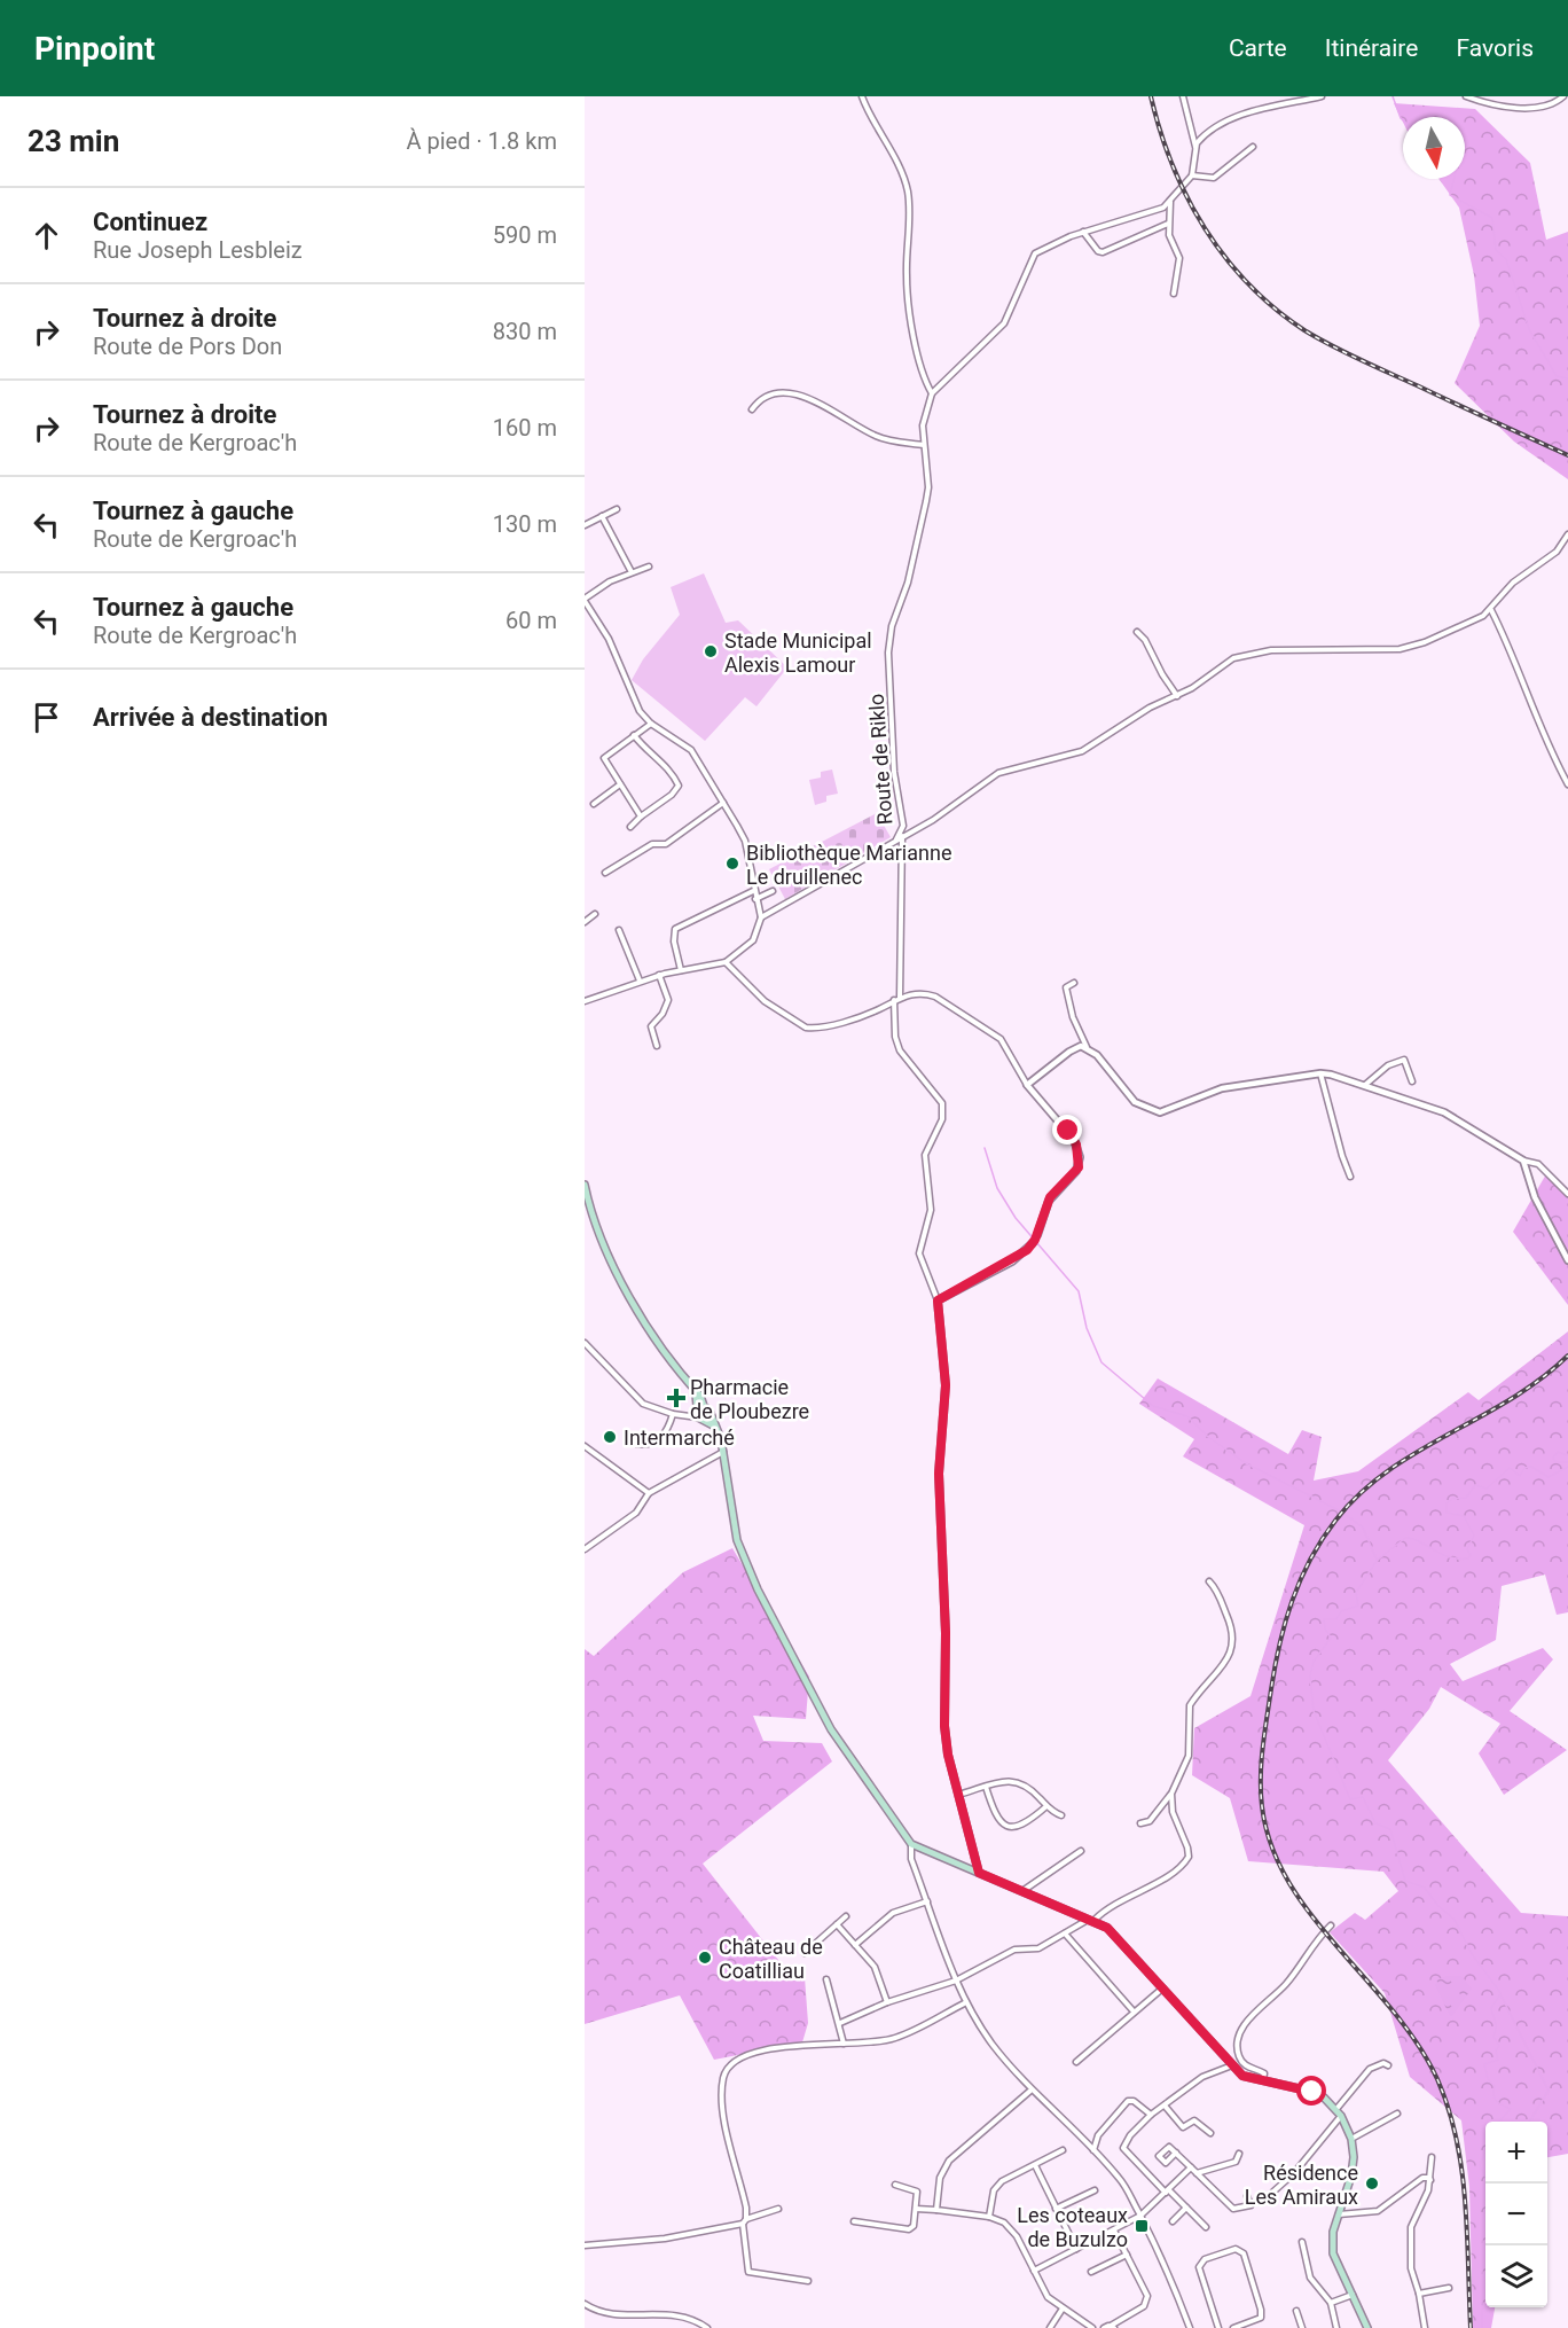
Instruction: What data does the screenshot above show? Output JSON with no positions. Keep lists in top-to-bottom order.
{
  "streets": {
    "street": ["Route de Riklo"]
  },
  "places": {
    "other": [
      "Stade Municipal Alexis Lamour",
      "Bibliothèque Marianne Le druillenec",
      "Intermarché",
      "Château de Coatilliau",
      "Résidence Les Amiraux"
    ],
    "health": ["Pharmacie de Ploubezre"],
    "transit": ["Les coteaux de Buzulzo"]
  },
  "north": "bottom",
  "page": {
    "header": "Pinpoint",
    "nav": ["Carte", "Itinéraire", "Favoris"],
    "heading": ["23 min", "À pied · 1.8 km"],
    "list": [
      ["Continuez", "Rue Joseph Lesbleiz", "590 m"],
      ["Tournez à droite", "Route de Pors Don", "830 m"],
      ["Tournez à droite", "Route de Kergroac'h", "160 m"],
      ["Tournez à gauche", "Route de Kergroac'h", "130 m"],
      ["Tournez à gauche", "Route de Kergroac'h", "60 m"],
      "Arrivée à destination"
    ],
    "map_buttons": ["+", "−"]
  }
}
